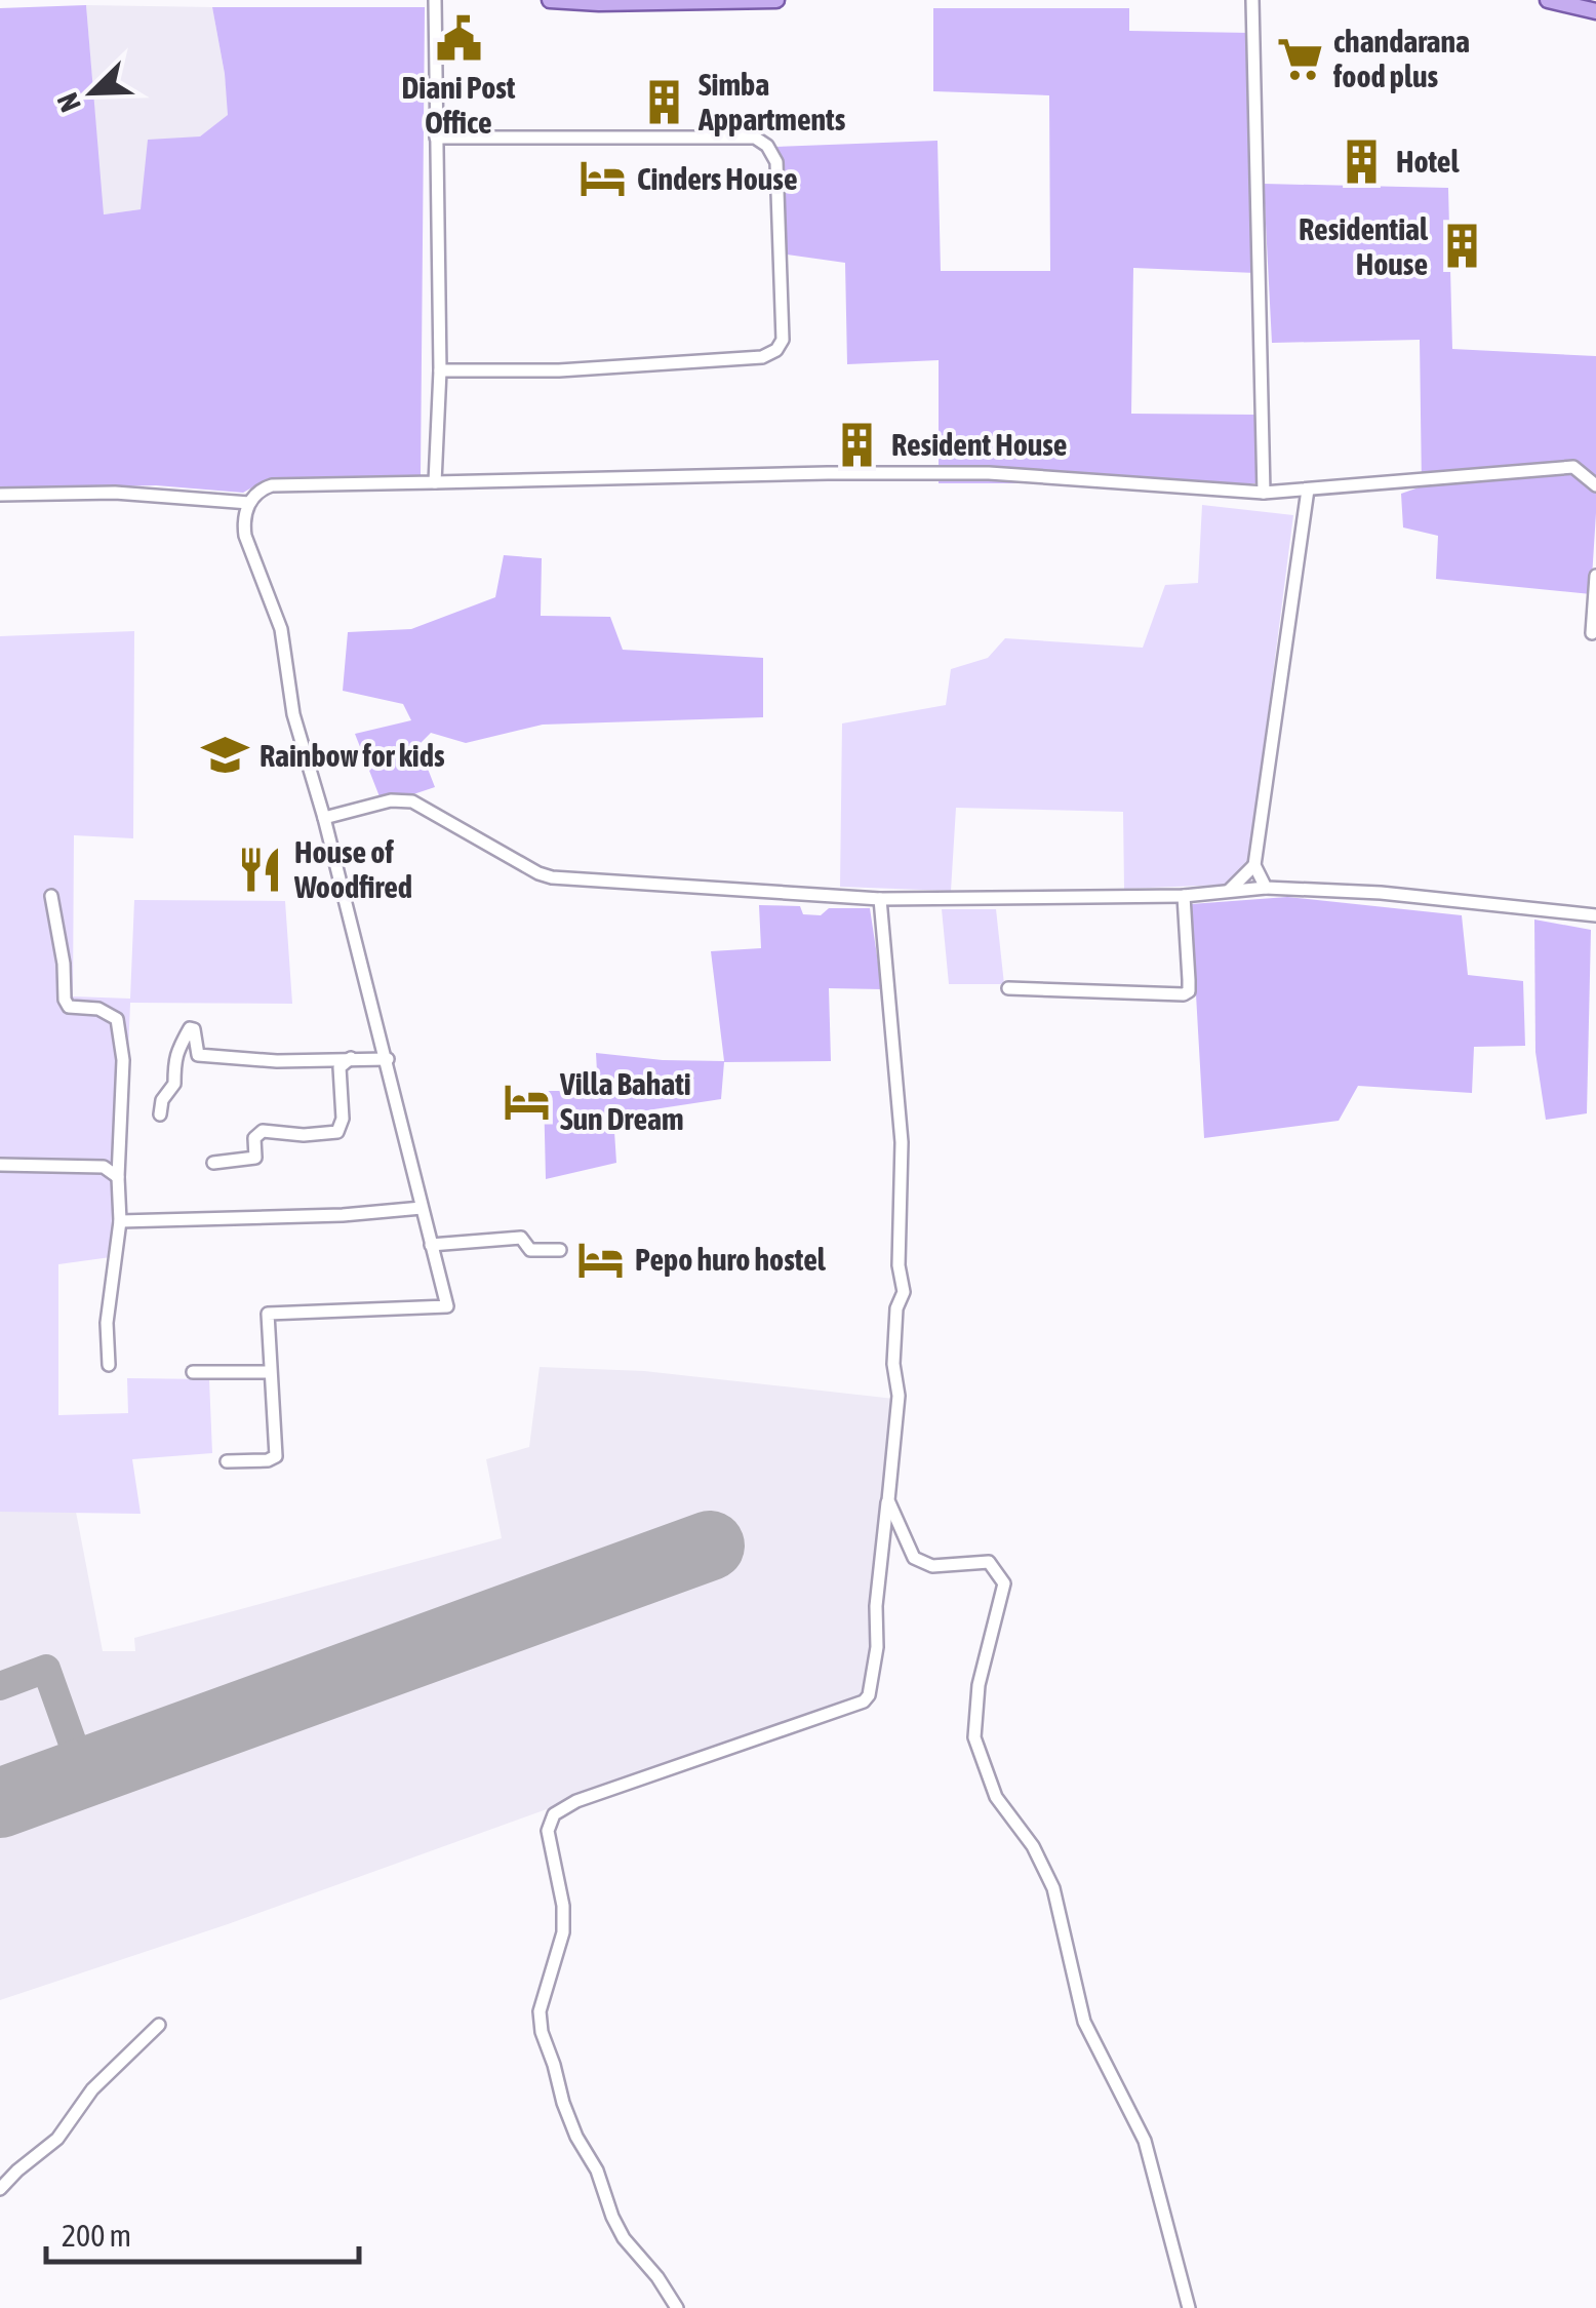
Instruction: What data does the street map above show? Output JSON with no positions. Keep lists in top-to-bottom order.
{
  "places": {
    "public building": ["Diani Post Office"],
    "supermarket": ["chandarana food plus"],
    "building": [
      "Simba Appartments",
      "Hotel",
      "Residential House",
      "Resident House"
    ],
    "hotel": ["Cinders House", "Villa Bahati Sun Dream", "Pepo huro hostel"],
    "school or university": ["Rainbow for kids"],
    "restaurant": ["House of Woodfired"]
  },
  "scale_bar": "200 m",
  "north": "bottom left"
}
